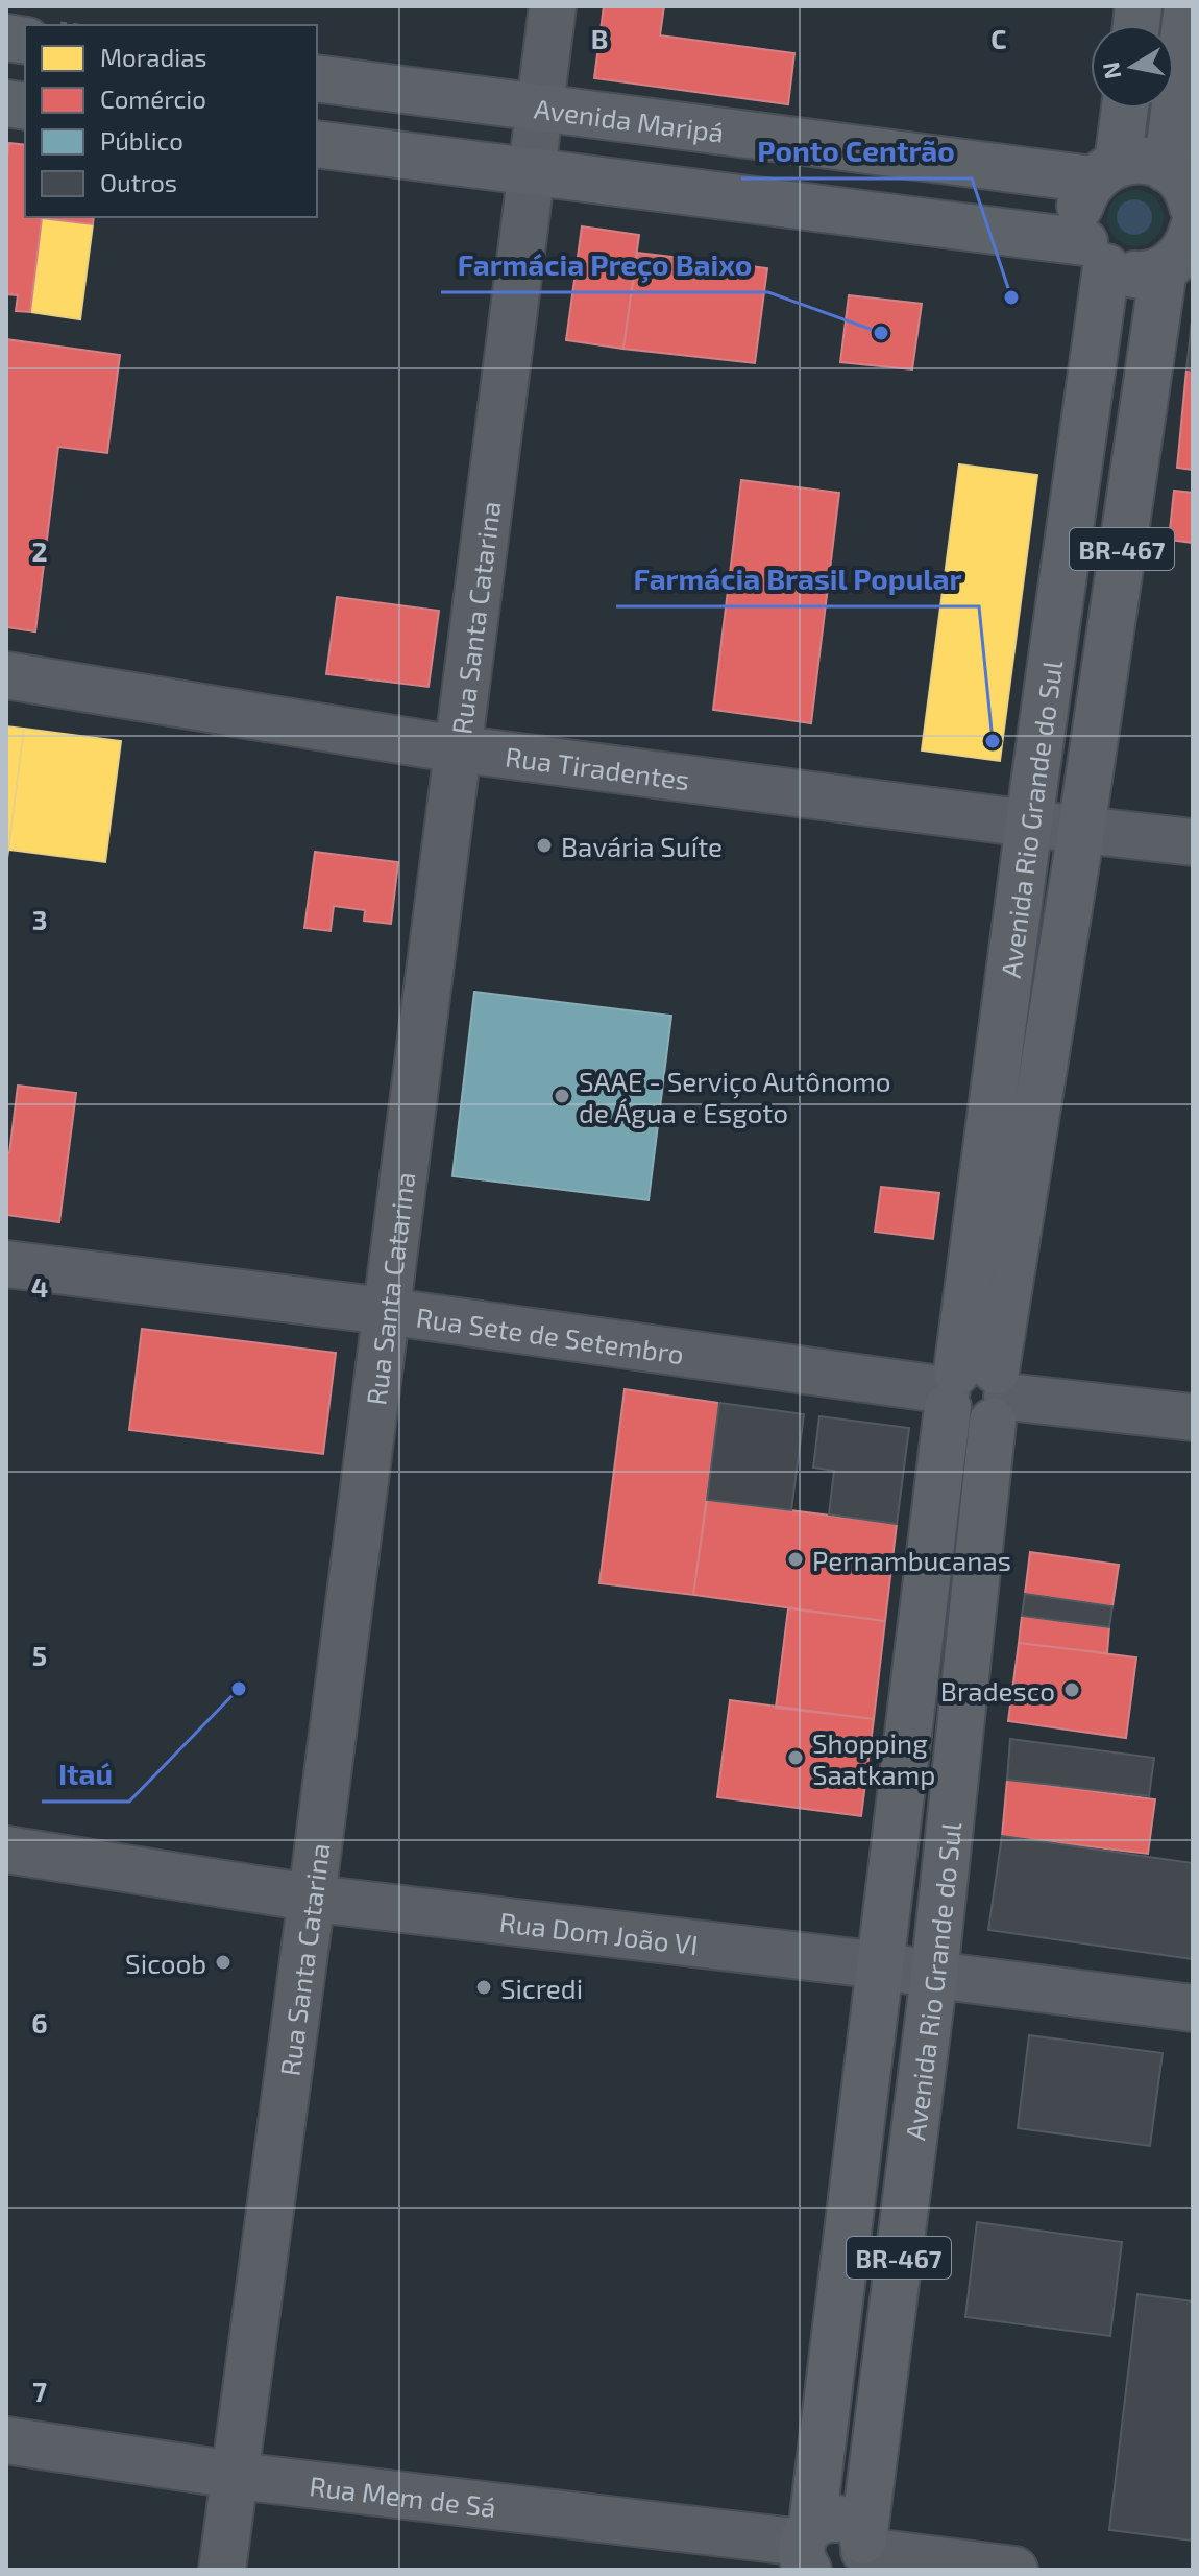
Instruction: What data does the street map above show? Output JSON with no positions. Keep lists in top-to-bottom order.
{
  "streets": {
    "main road": ["Avenida Maripá", "BR-467", "Avenida Rio Grande do Sul"],
    "street": [
      "Rua Santa Catarina",
      "Rua Tiradentes",
      "Rua Sete de Setembro",
      "Rua Dom João VI",
      "Rua Mem de Sá"
    ]
  },
  "crossings": [
    ["Avenida Maripá", "Rua Santa Catarina"],
    ["Avenida Maripá", "Avenida Rio Grande do Sul"],
    ["Rua Santa Catarina", "Rua Tiradentes"],
    ["Rua Santa Catarina", "Rua Sete de Setembro"],
    ["Rua Santa Catarina", "Rua Dom João VI"],
    ["Rua Santa Catarina", "Rua Mem de Sá"],
    ["Rua Tiradentes", "Avenida Rio Grande do Sul"],
    ["Avenida Rio Grande do Sul", "Rua Sete de Setembro"],
    ["Avenida Rio Grande do Sul", "Rua Dom João VI"],
    ["Avenida Rio Grande do Sul", "Rua Mem de Sá"]
  ],
  "places": [
    "Ponto Centrão",
    "Farmácia Preço Baixo",
    "Farmácia Brasil Popular",
    "Bavária Suíte",
    "SAAE - Serviço Autônomo de Água e Esgoto",
    "Pernambucanas",
    "Itaú",
    "Bradesco",
    "Shopping Saatkamp",
    "Sicoob",
    "Sicredi"
  ],
  "legend": [
    "Moradias",
    "Comércio",
    "Público",
    "Outros"
  ],
  "north": "left",
  "grid": {
    "columns": ["B", "C"],
    "rows": [
      "2",
      "3",
      "4",
      "5",
      "6",
      "7"
    ]
  }
}
